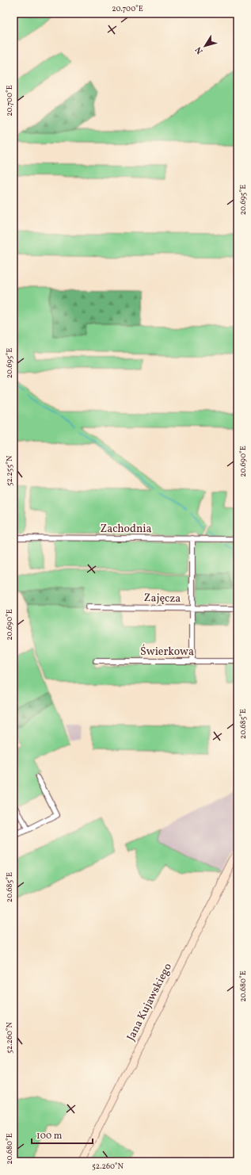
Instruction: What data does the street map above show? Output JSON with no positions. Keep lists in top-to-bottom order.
{
  "streets": {
    "main road": ["Jana Kujawskiego"],
    "street": ["Zachodnia", "Zajęcza", "Świerkowa"]
  },
  "scale_bar": "100 m",
  "north": "bottom left",
  "coordinates": [
    "20.700°E",
    "20.695°E",
    "20.690°E",
    "52.255°N",
    "20.685°E",
    "20.680°E",
    "52.260°N"
  ]
}
